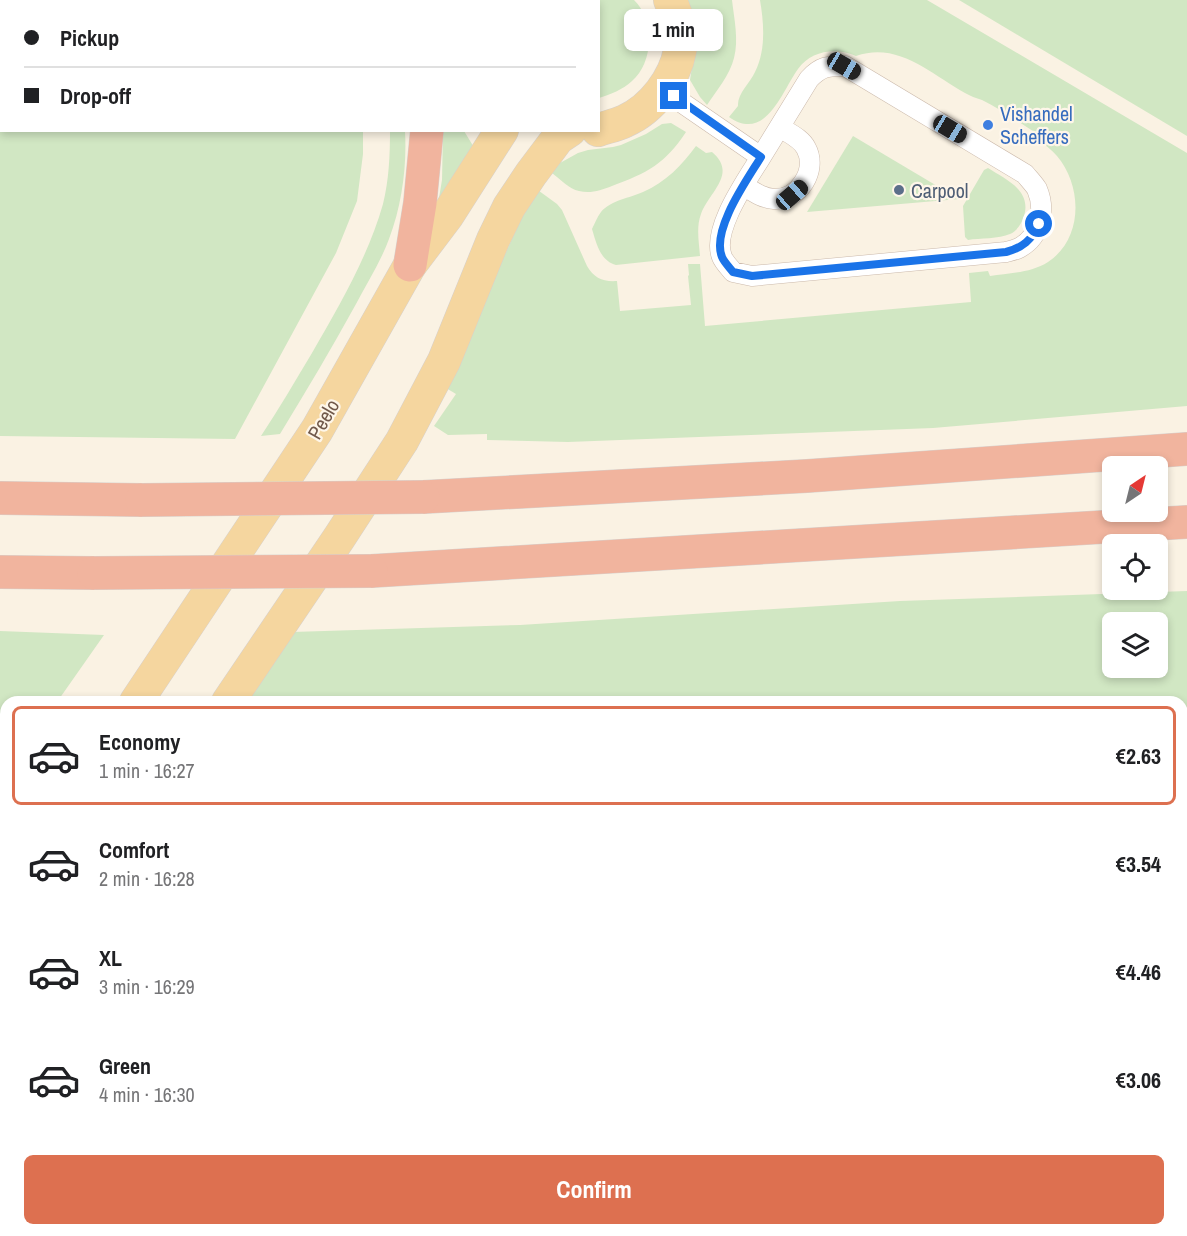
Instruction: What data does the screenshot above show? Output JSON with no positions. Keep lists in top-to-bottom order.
{
  "streets": {
    "main road": ["Peelo"]
  },
  "places": ["Vishandel Scheffers", "Carpool"],
  "north": "top right",
  "page": {
    "banner": ["Pickup", "Drop-off"],
    "bubble": "1 min",
    "list": [
      {
        "name": "Economy",
        "note": "1 min · 16:27",
        "value": "€2.63"
      },
      {
        "name": "Comfort",
        "note": "2 min · 16:28",
        "value": "€3.54"
      },
      {
        "name": "XL",
        "note": "3 min · 16:29",
        "value": "€4.46"
      },
      {
        "name": "Green",
        "note": "4 min · 16:30",
        "value": "€3.06"
      }
    ],
    "buttons": "Confirm"
  }
}
